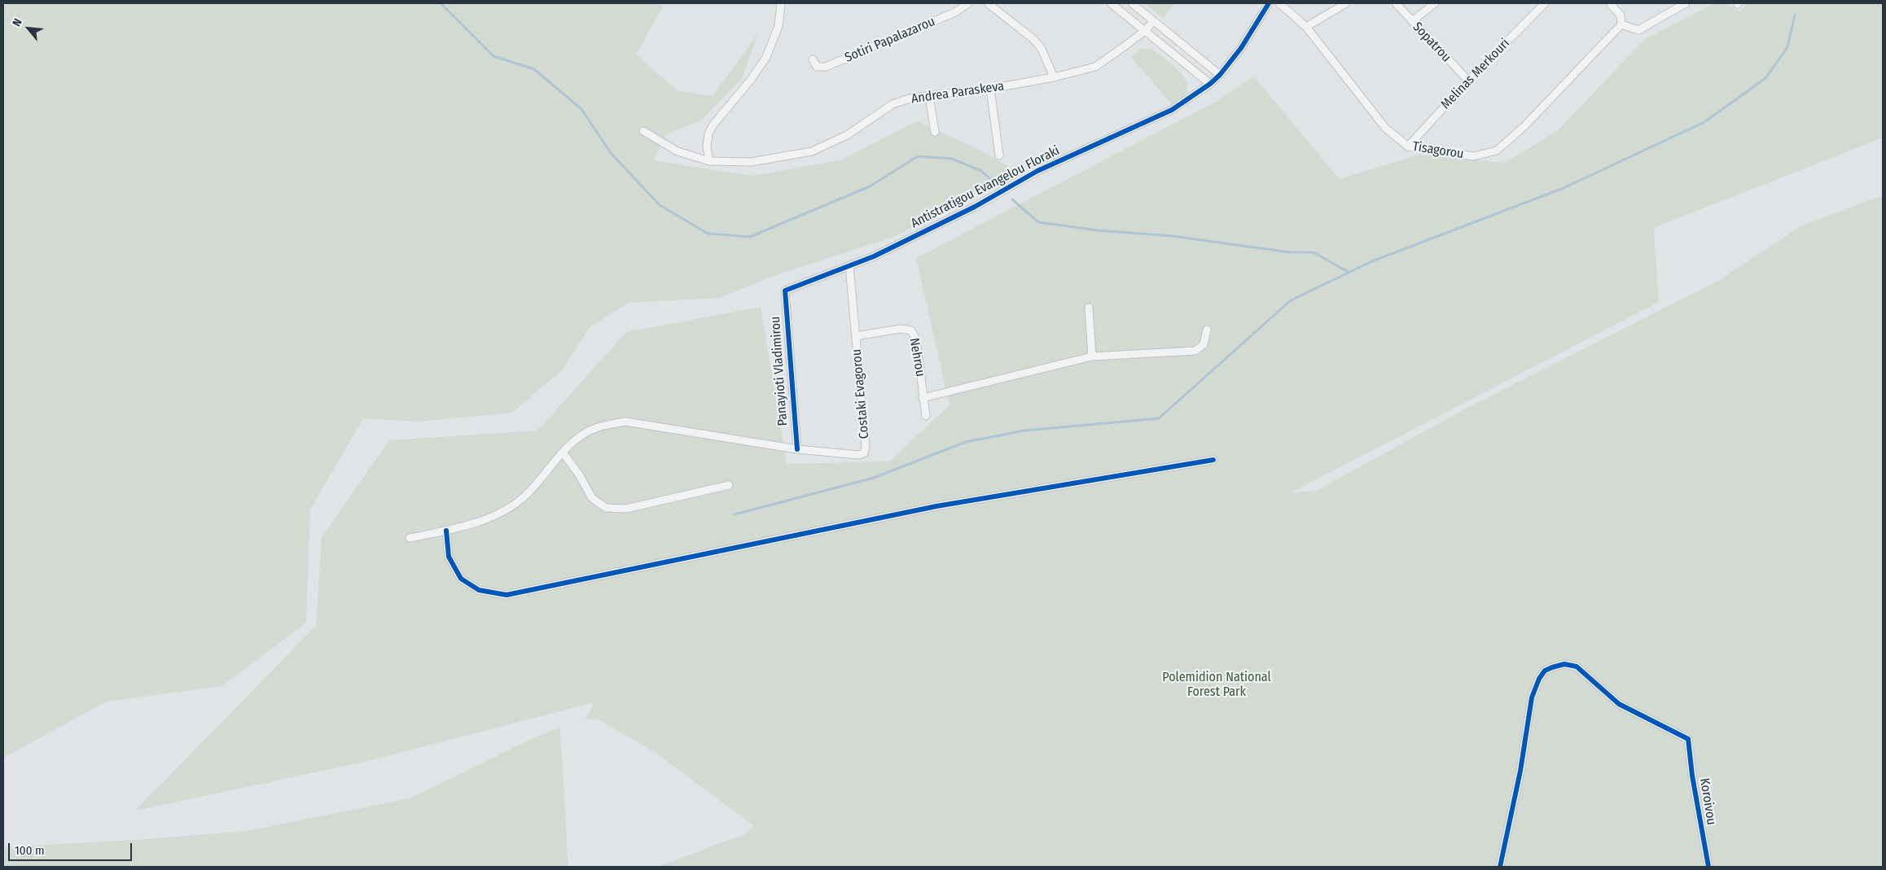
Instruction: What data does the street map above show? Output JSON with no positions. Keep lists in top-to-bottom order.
{
  "streets": {
    "street": [
      "Sotiri Papalazarou",
      "Sopatrou",
      "Melinas Merkouri",
      "Andrea Paraskeva",
      "Tisagorou",
      "Antistratigou Evangelou Floraki",
      "Nehrou",
      "Panayioti Vladimirou",
      "Costaki Evagorou",
      "Koroivou"
    ]
  },
  "crossings": [
    ["Sopatrou", "Melinas Merkouri"],
    ["Melinas Merkouri", "Tisagorou"],
    ["Antistratigou Evangelou Floraki", "Panayioti Vladimirou"],
    ["Antistratigou Evangelou Floraki", "Costaki Evagorou"],
    ["Nehrou", "Costaki Evagorou"],
    ["Panayioti Vladimirou", "Costaki Evagorou"]
  ],
  "parks": ["Polemidion National Forest Park"],
  "scale_bar": "100 m",
  "north": "top left"
}
